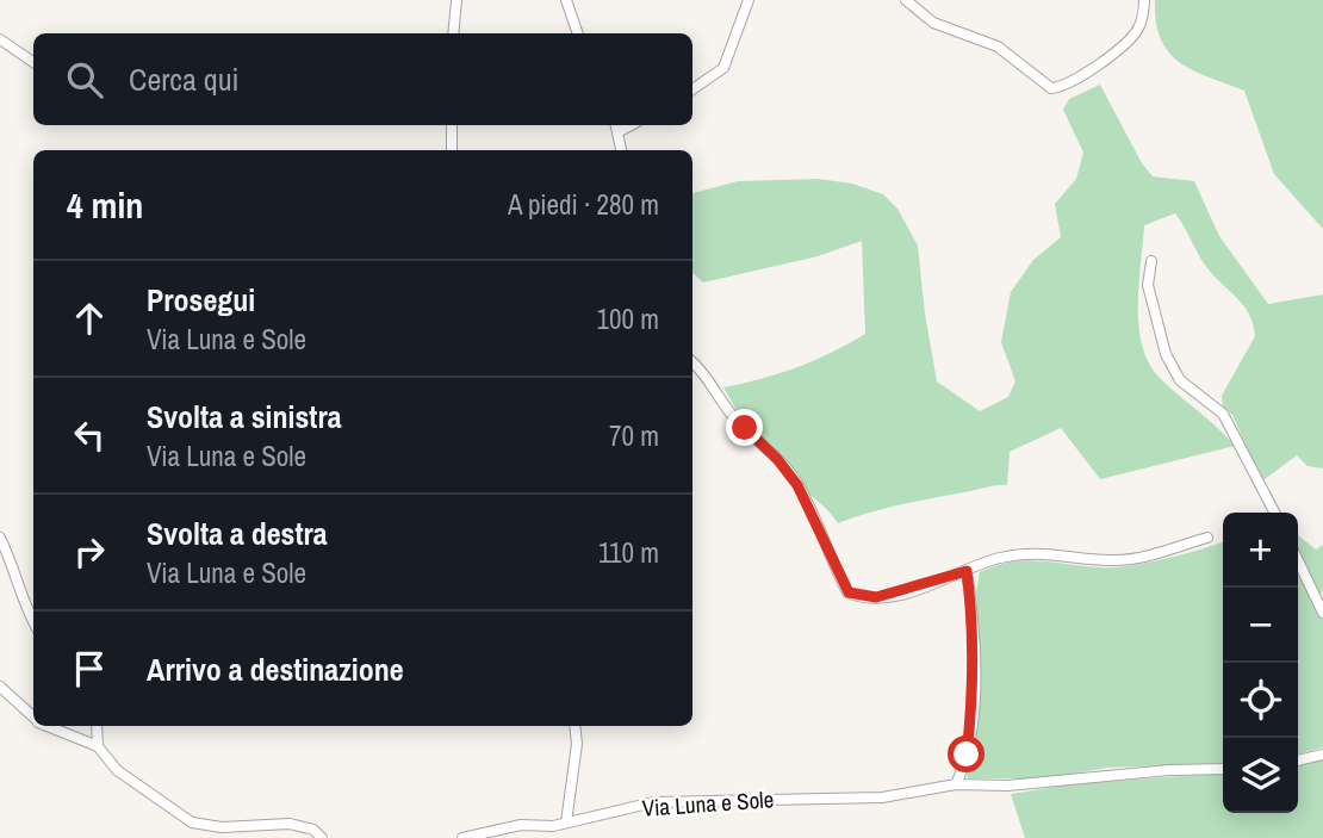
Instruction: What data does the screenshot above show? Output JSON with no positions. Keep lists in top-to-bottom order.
{
  "streets": {
    "street": ["Via Luna e Sole"]
  },
  "page": {
    "search": "Cerca qui",
    "heading": ["4 min", "A piedi · 280 m"],
    "list": [
      ["Prosegui", "Via Luna e Sole", "100 m"],
      ["Svolta a sinistra", "Via Luna e Sole", "70 m"],
      ["Svolta a destra", "Via Luna e Sole", "110 m"],
      "Arrivo a destinazione"
    ],
    "map_buttons": ["+", "−"]
  }
}
